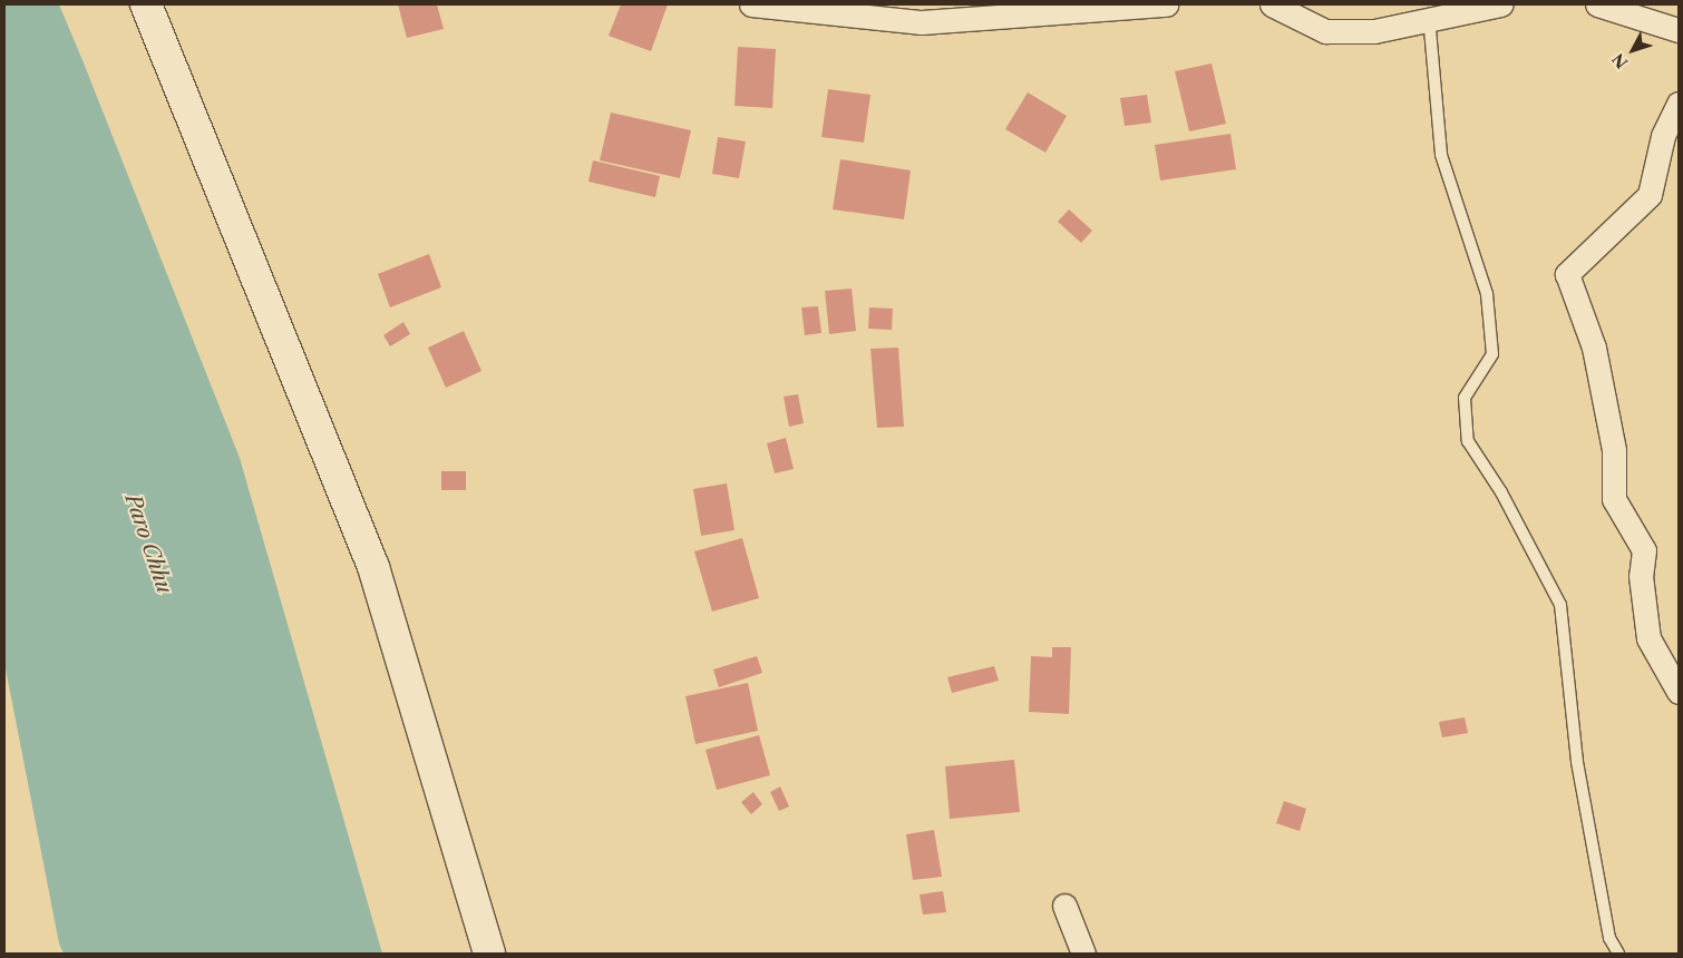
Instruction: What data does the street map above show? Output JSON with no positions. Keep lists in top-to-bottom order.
{
  "water": ["Paro Chhu"],
  "north": "bottom left"
}
